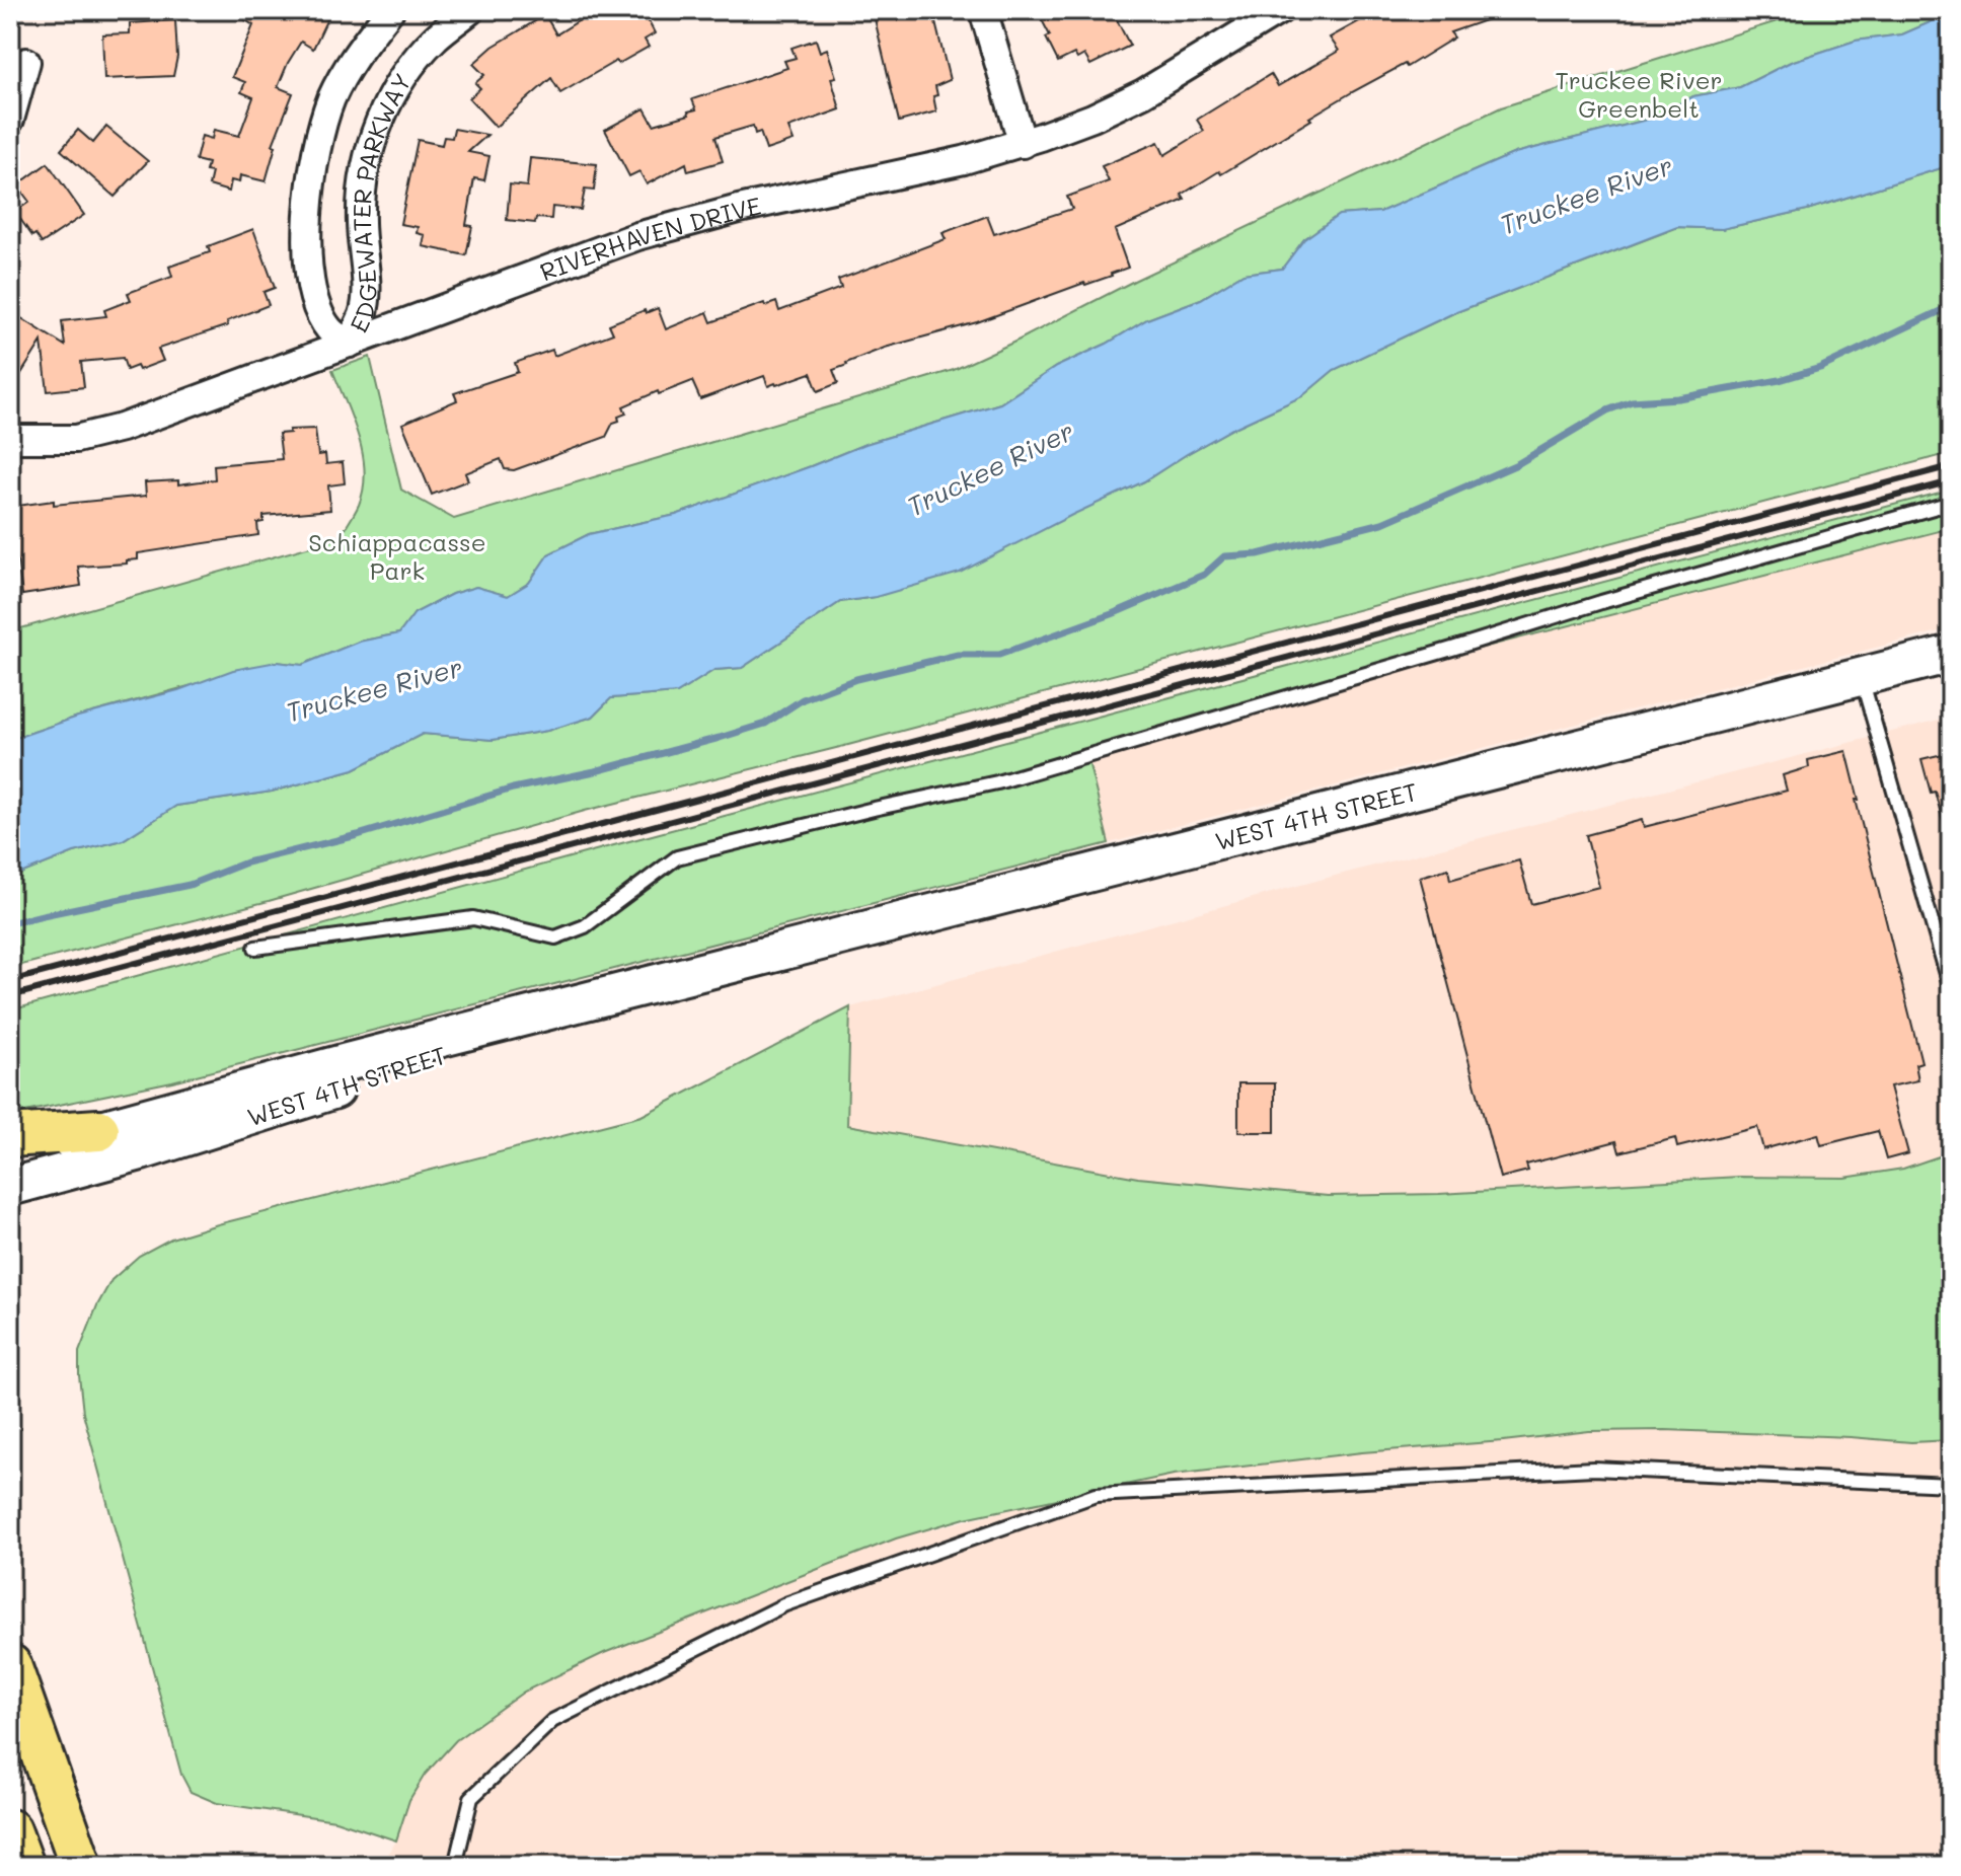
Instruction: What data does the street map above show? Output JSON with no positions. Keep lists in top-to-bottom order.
{
  "streets": {
    "main road": ["WEST 4TH STREET"],
    "street": ["EDGEWATER PARKWAY", "RIVERHAVEN DRIVE"]
  },
  "crossings": [
    ["EDGEWATER PARKWAY", "RIVERHAVEN DRIVE"]
  ],
  "water": ["Truckee River"],
  "parks": ["Truckee River Greenbelt", "Schiappacasse Park"]
}
